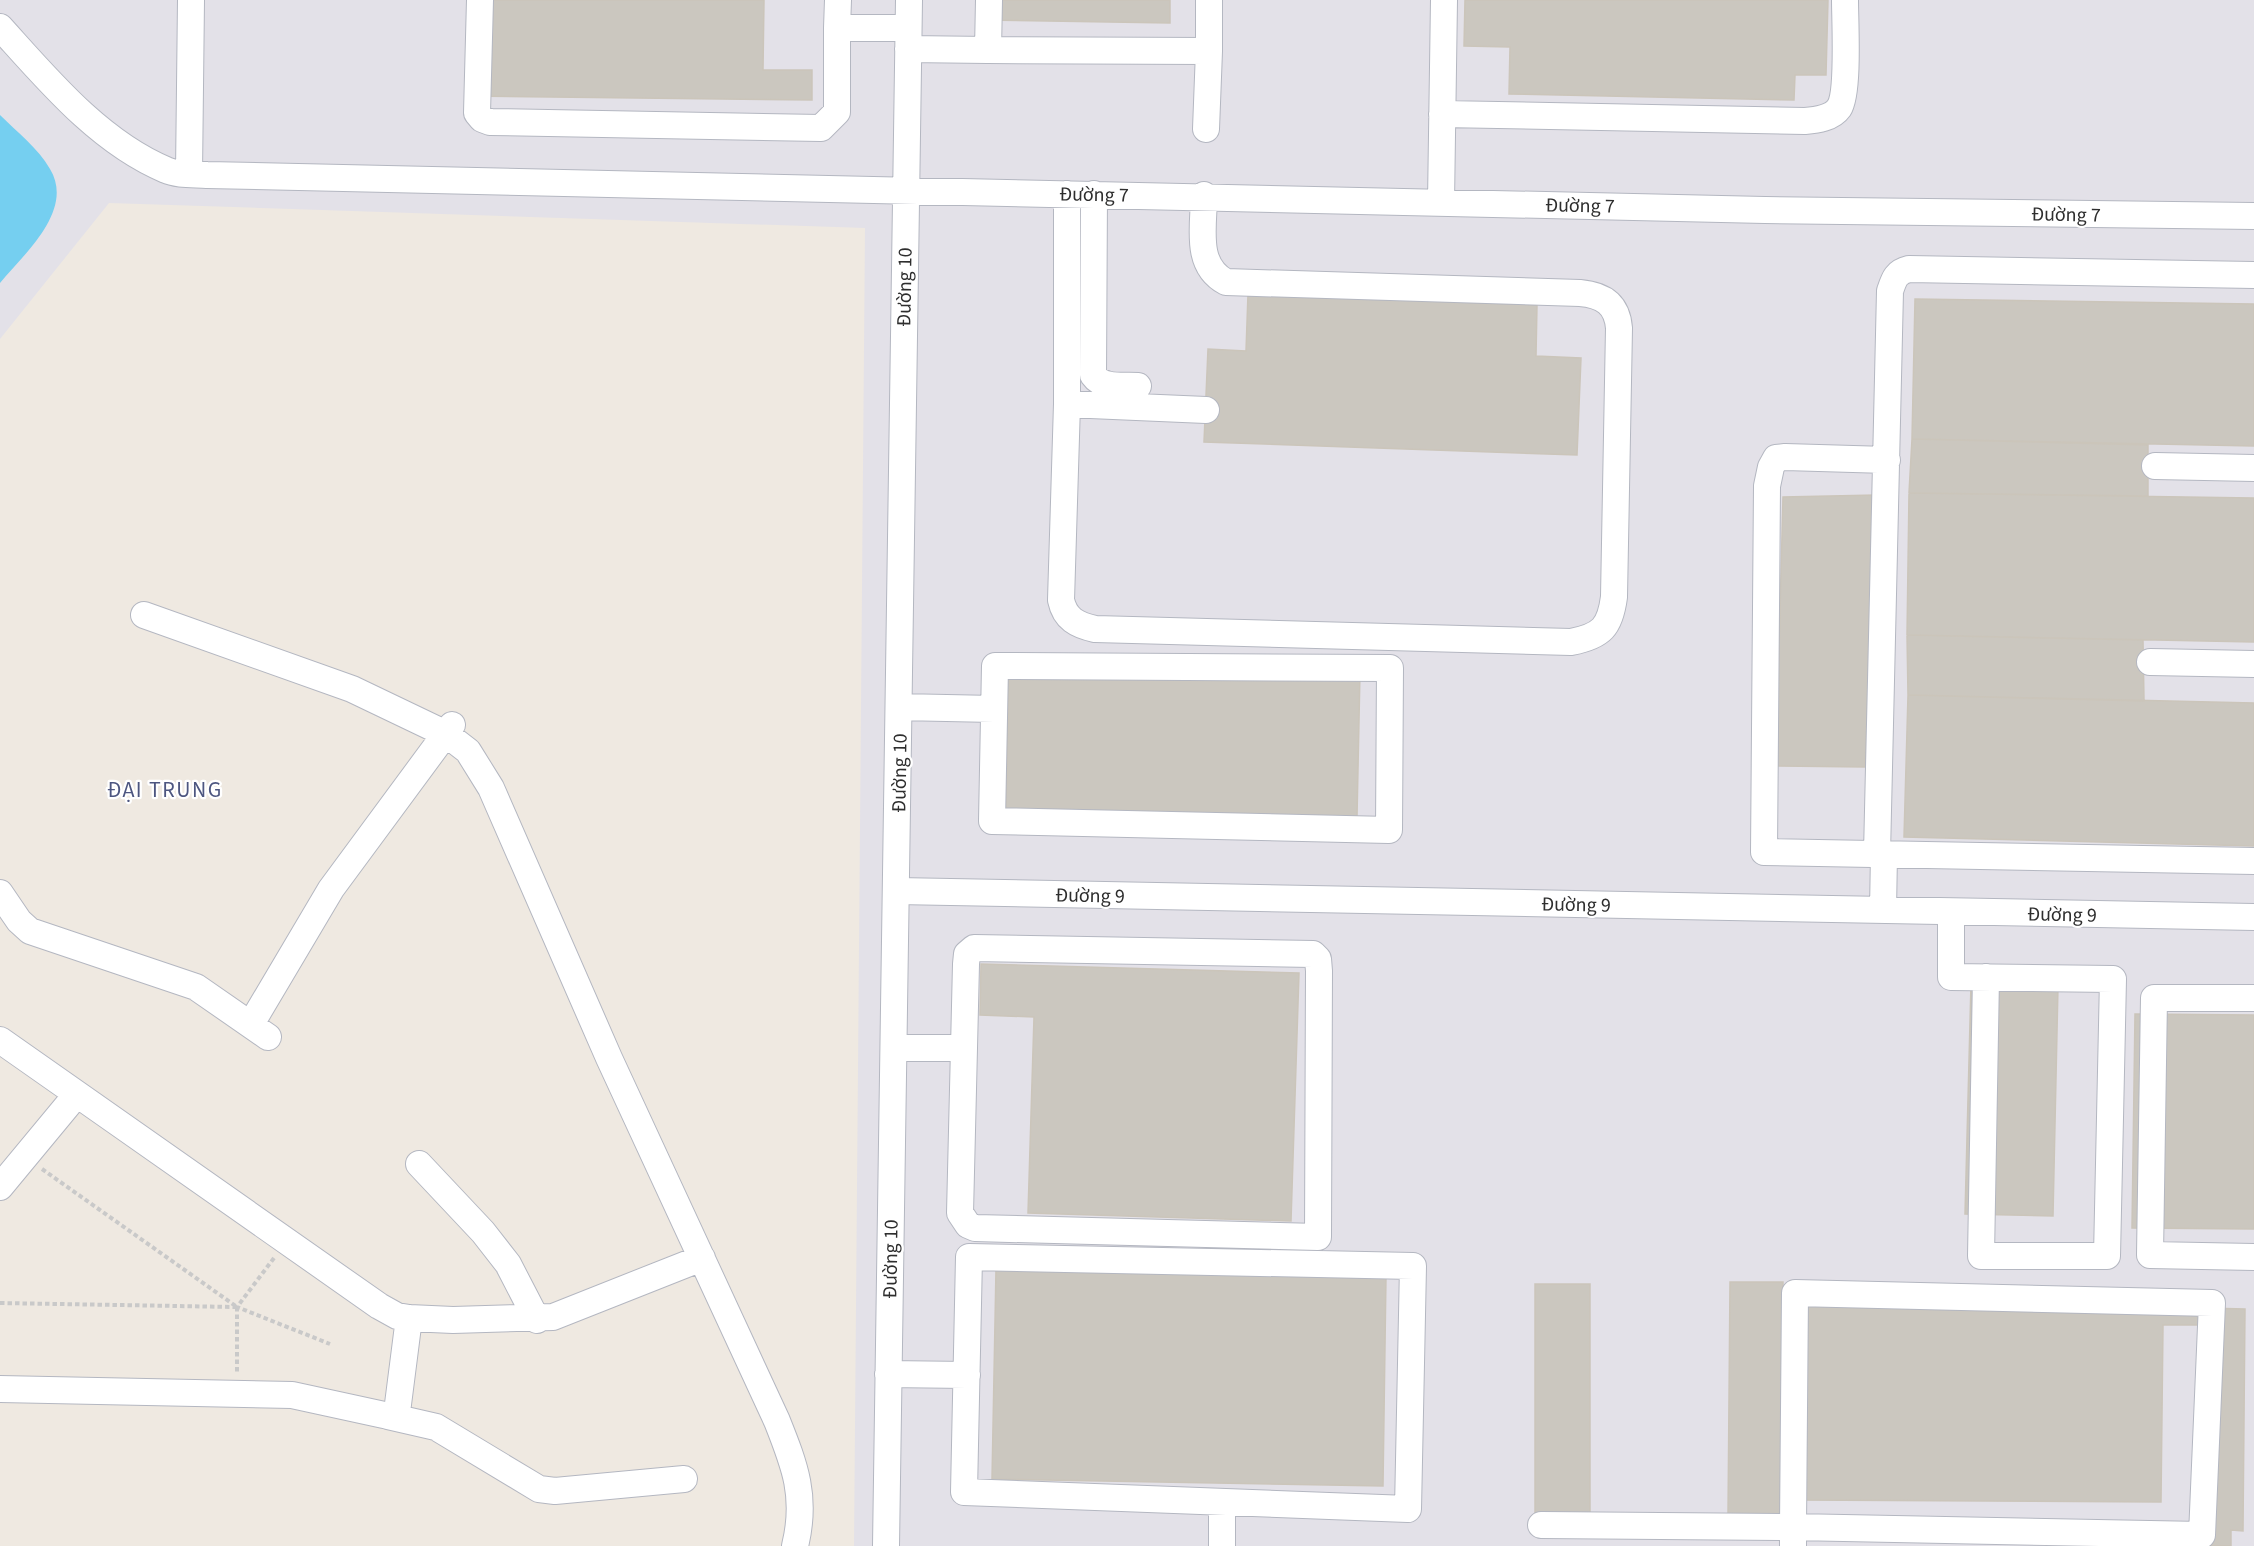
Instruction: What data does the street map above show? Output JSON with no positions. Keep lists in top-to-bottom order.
{
  "streets": {
    "street": ["Đường 7", "Đường 10", "Đường 9"]
  },
  "crossings": [
    ["Đường 7", "Đường 10"],
    ["Đường 10", "Đường 9"]
  ],
  "districts": ["ĐẠI TRUNG"]
}
